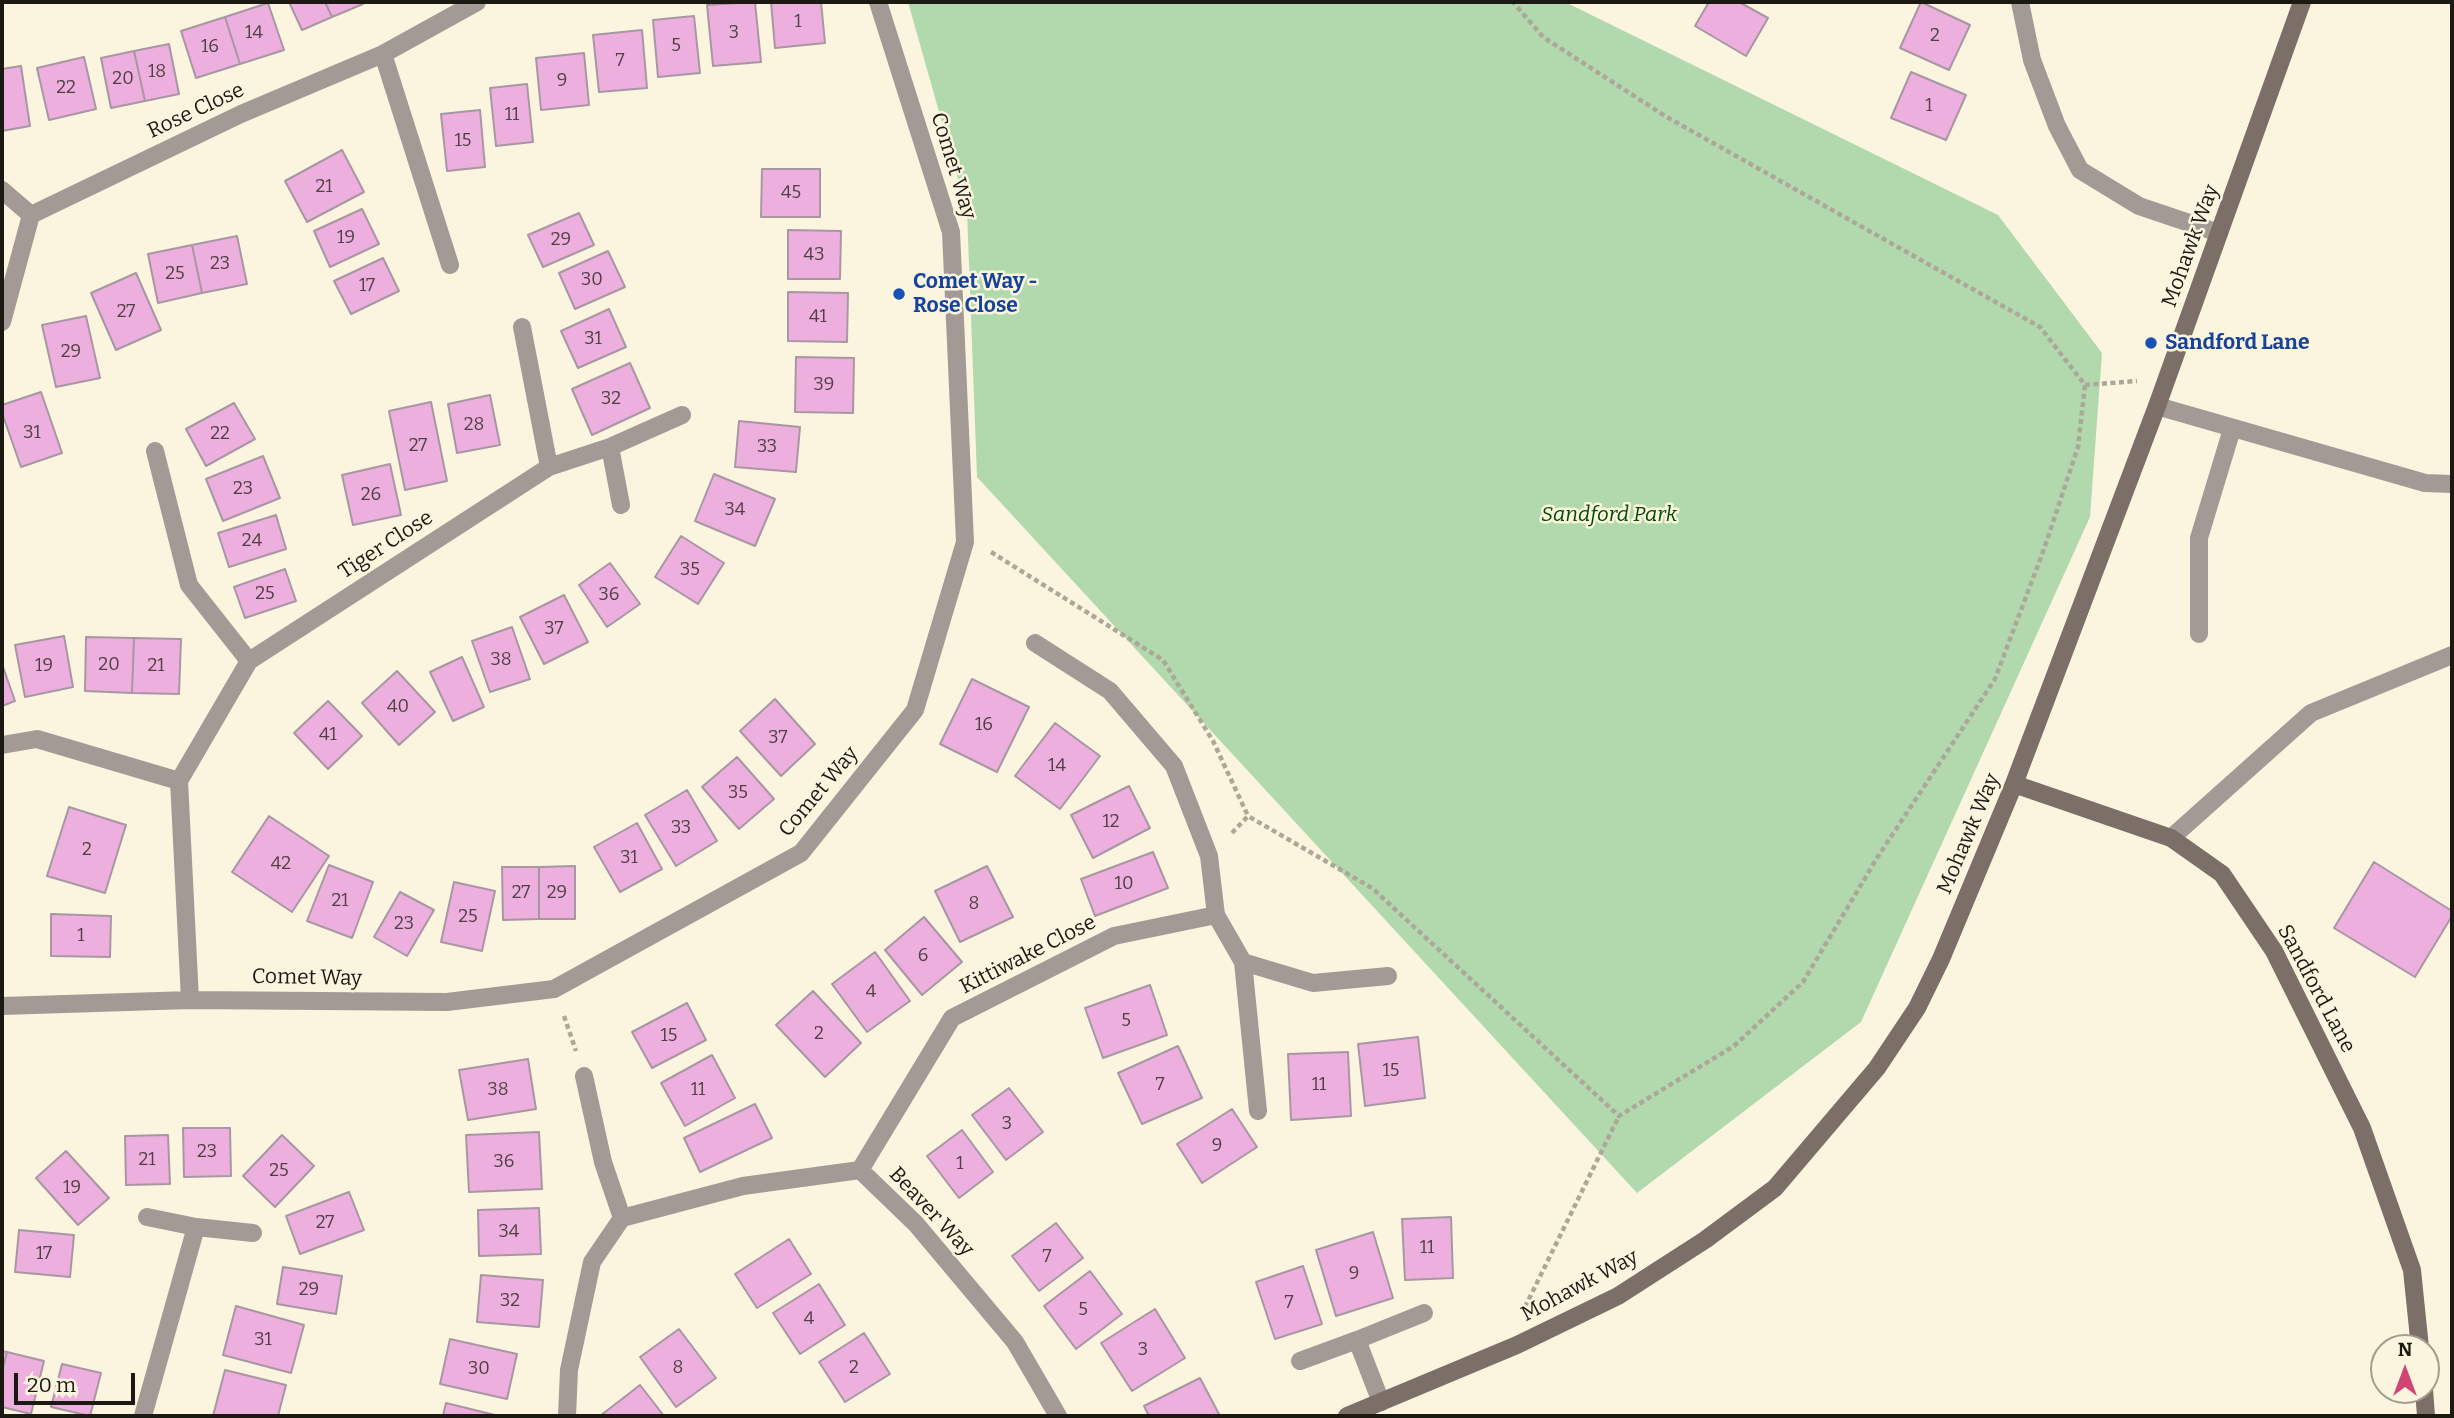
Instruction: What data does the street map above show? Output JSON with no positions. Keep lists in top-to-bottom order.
{
  "streets": {
    "street": [
      "Rose Close",
      "Comet Way",
      "Mohawk Way",
      "Tiger Close",
      "Kittiwake Close",
      "Sandford Lane",
      "Beaver Way"
    ]
  },
  "crossings": [
    ["Mohawk Way", "Sandford Lane"],
    ["Kittiwake Close", "Beaver Way"]
  ],
  "parks": ["Sandford Park"],
  "places": ["Comet Way - Rose Close", "Sandford Lane"],
  "house_numbers": [
    "1",
    "14",
    "3",
    "2",
    "5",
    "16",
    "7",
    "18",
    "20",
    "9",
    "22",
    "1",
    "11",
    "15",
    "21",
    "45",
    "19",
    "29",
    "43",
    "23",
    "25",
    "30",
    "17",
    "27",
    "41",
    "31",
    "29",
    "39",
    "32",
    "28",
    "31",
    "22",
    "27",
    "33",
    "23",
    "26",
    "34",
    "24",
    "35",
    "25",
    "36",
    "37",
    "38",
    "20",
    "19",
    "21",
    "40",
    "16",
    "41",
    "37",
    "14",
    "35",
    "12",
    "33",
    "2",
    "31",
    "42",
    "10",
    "27",
    "29",
    "21",
    "8",
    "25",
    "23",
    "1",
    "6",
    "4",
    "5",
    "2",
    "15",
    "15",
    "7",
    "11",
    "38",
    "11",
    "3",
    "9",
    "23",
    "21",
    "36",
    "1",
    "25",
    "19",
    "27",
    "34",
    "11",
    "17",
    "7",
    "9",
    "29",
    "32",
    "7",
    "5",
    "4",
    "31",
    "3",
    "8",
    "2",
    "30"
  ],
  "scale_bar": "20 m",
  "north": "top"
}
